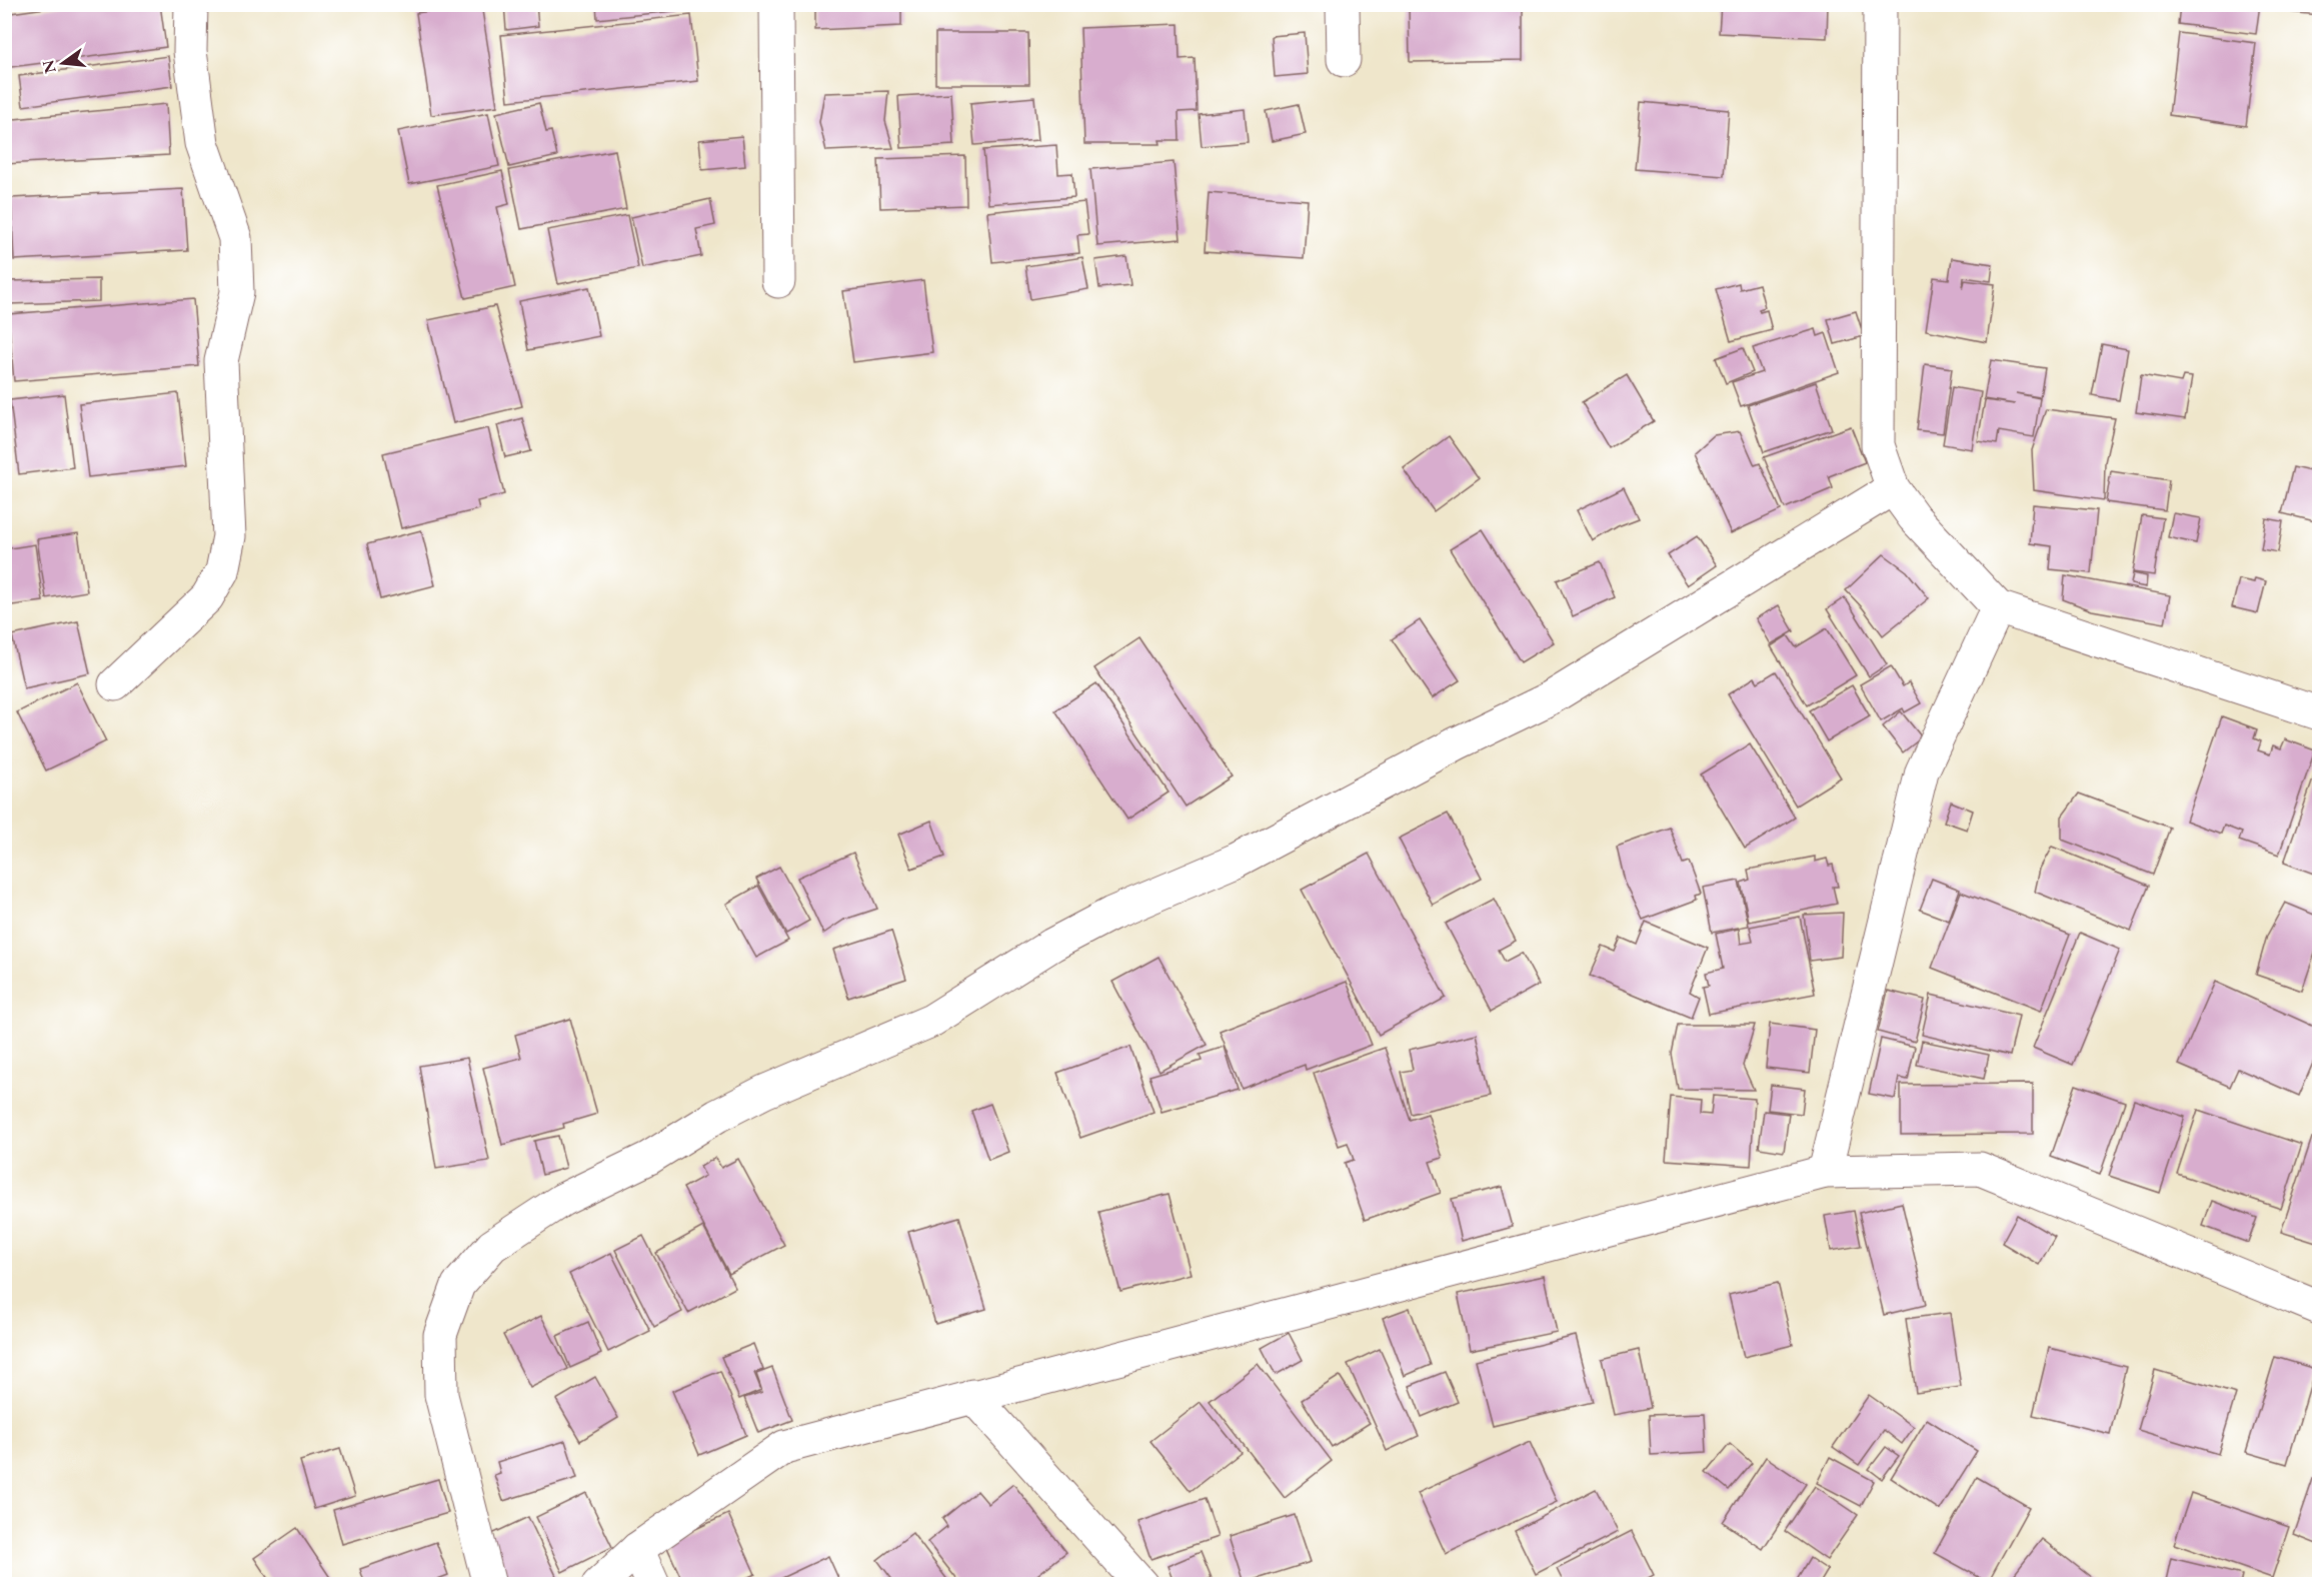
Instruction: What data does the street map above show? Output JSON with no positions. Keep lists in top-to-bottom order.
{
  "north": "left"
}
